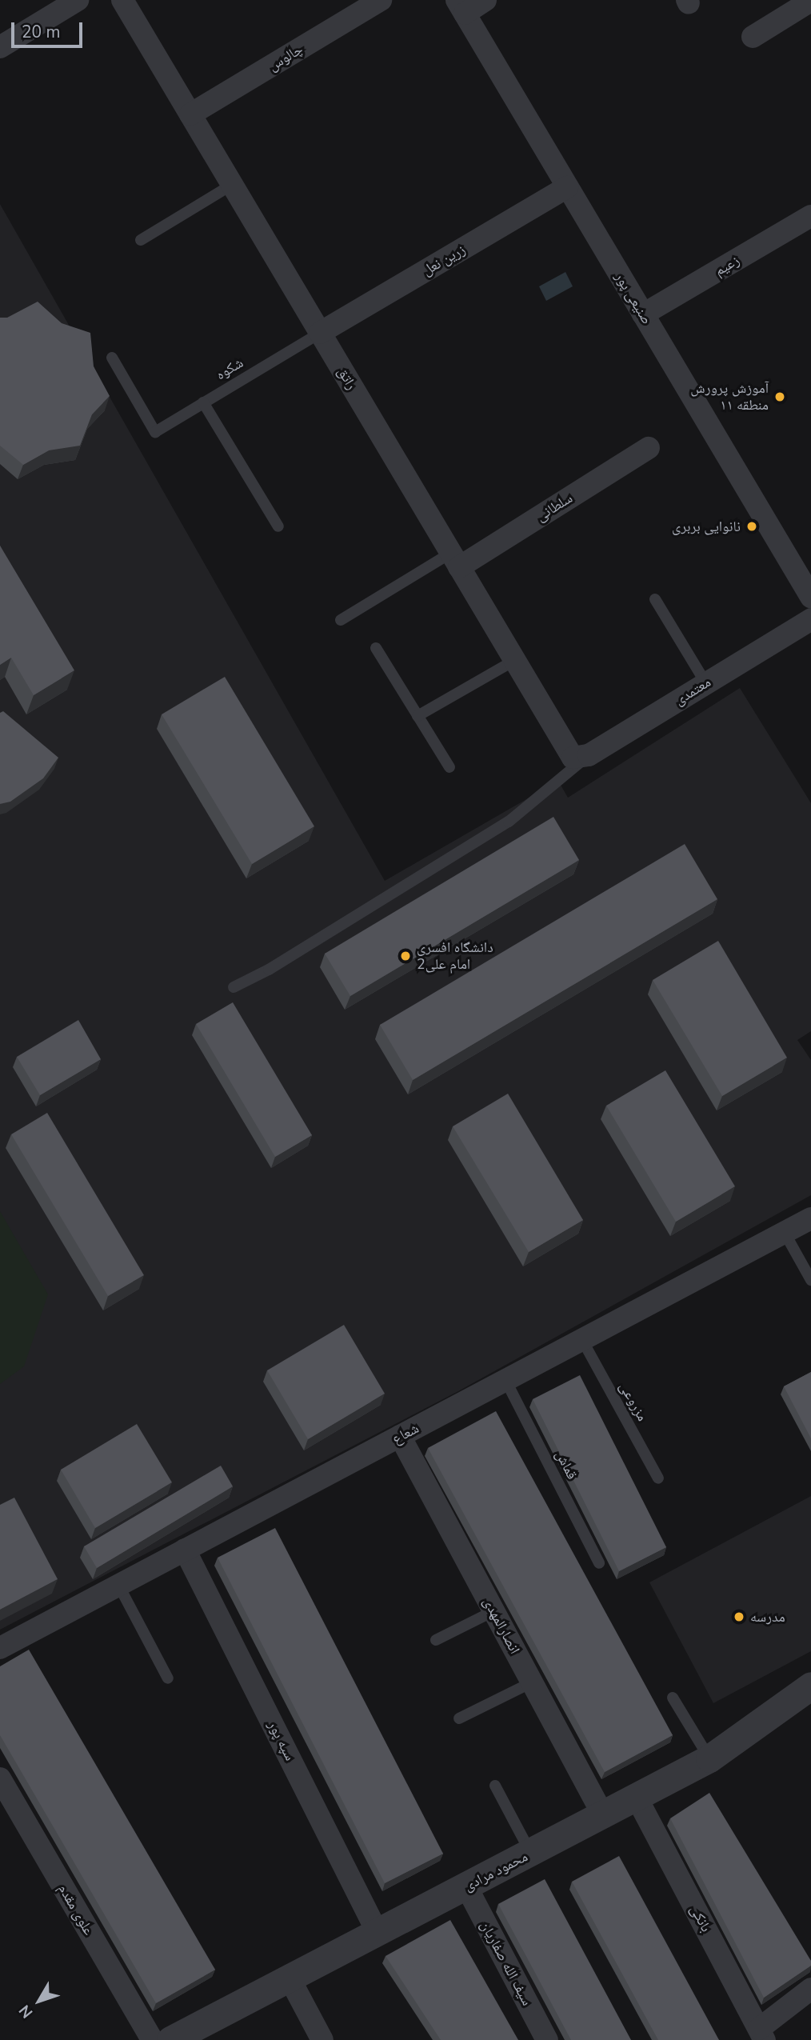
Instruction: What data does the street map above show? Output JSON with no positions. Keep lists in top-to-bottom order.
{
  "streets": {
    "street": [
      "چالوس",
      "زرین نعل",
      "زعیم",
      "صنیعی پور",
      "راتق",
      "سلطانی",
      "معتمدی",
      "شعاع",
      "انصارالمهدی",
      "سپه پور",
      "محمود مرادی",
      "علوی مقدم",
      "بانکی",
      "سیف الله صفاریان"
    ],
    "lane": ["شکوه", "مزروعی", "قماش"]
  },
  "crossings": [
    ["چالوس", "راتق"],
    ["زرین نعل", "صنیعی پور"],
    ["زرین نعل", "شکوه"],
    ["زرین نعل", "راتق"],
    ["زعیم", "صنیعی پور"],
    ["شکوه", "راتق"],
    ["راتق", "سلطانی"],
    ["راتق", "معتمدی"],
    ["مزروعی", "شعاع"],
    ["شعاع", "قماش"],
    ["شعاع", "انصارالمهدی"],
    ["شعاع", "سپه پور"],
    ["انصارالمهدی", "محمود مرادی"],
    ["سپه پور", "محمود مرادی"],
    ["محمود مرادی", "بانکی"],
    ["محمود مرادی", "سیف الله صفاریان"]
  ],
  "places": [
    "آموزش پرورش منطقه ۱۱",
    "نانوایی بربری",
    "دانشگاه افسری امام علی2",
    "مدرسه"
  ],
  "scale_bar": "20 m",
  "north": "bottom left"
}
